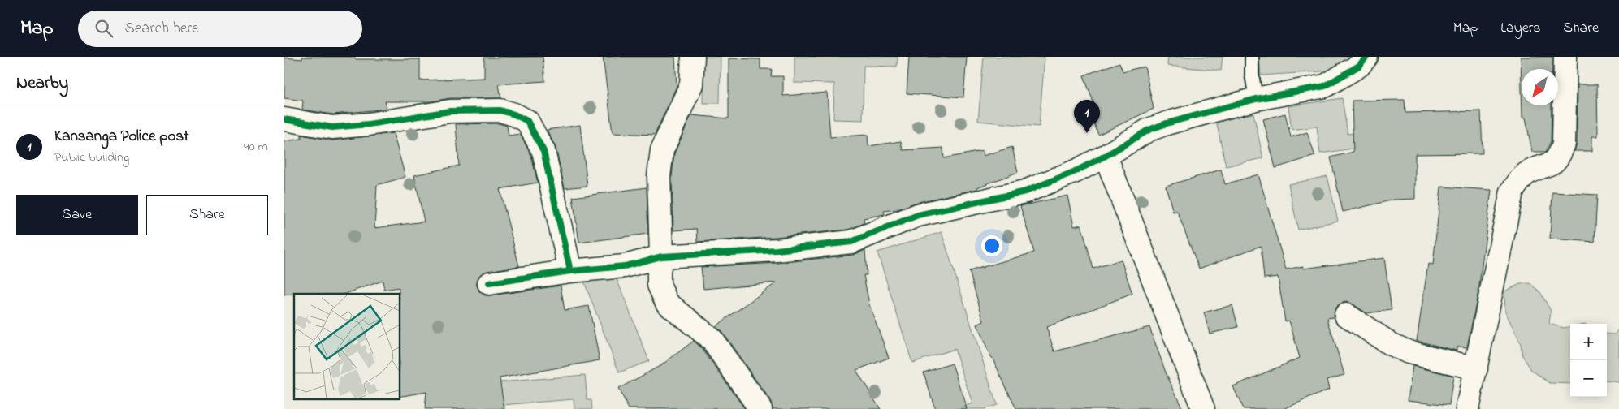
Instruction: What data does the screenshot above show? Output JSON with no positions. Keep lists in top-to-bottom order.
{
  "north": "bottom left",
  "page": {
    "header": "Map",
    "search": "Search here",
    "nav": ["Map", "Layers", "Share"],
    "heading": "Nearby",
    "pins": "1",
    "list": [
      {
        "mark": "1",
        "name": "Kansanga Police post",
        "note": "Public building",
        "value": "40 m"
      }
    ],
    "buttons": ["Save", "Share"],
    "map_buttons": ["+", "−"]
  }
}
